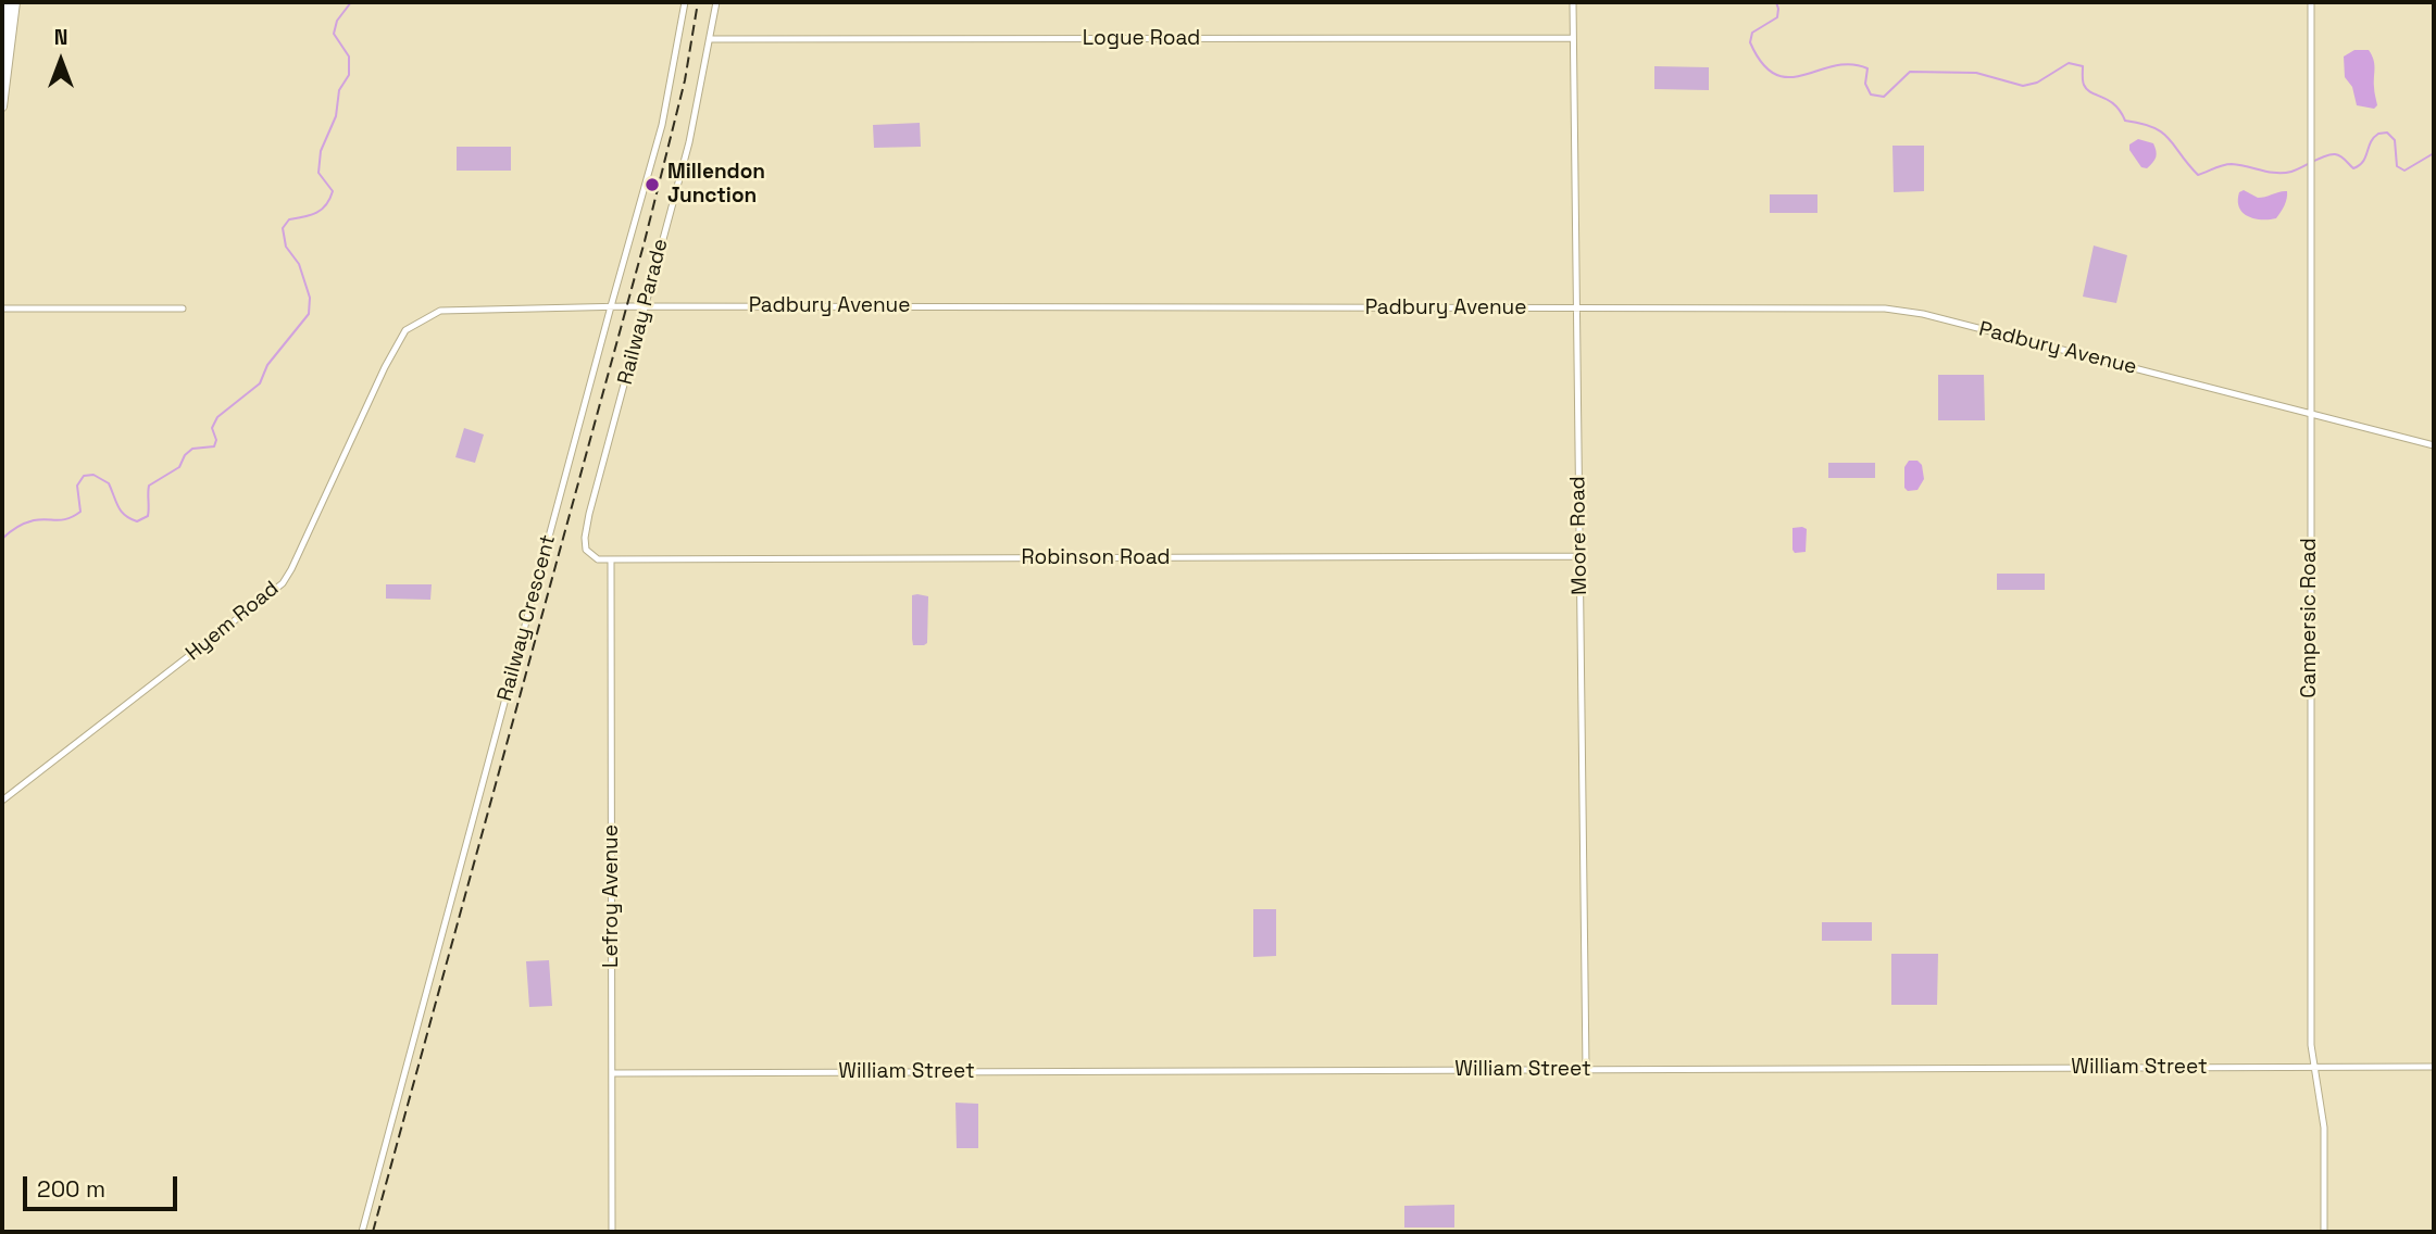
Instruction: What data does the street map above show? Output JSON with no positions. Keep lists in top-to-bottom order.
{
  "streets": {
    "street": [
      "Logue Road",
      "Padbury Avenue",
      "Railway Parade",
      "Moore Road",
      "Robinson Road",
      "Railway Crescent",
      "Campersic Road",
      "Hyem Road",
      "Lefroy Avenue",
      "William Street"
    ]
  },
  "crossings": [
    ["Logue Road", "Railway Parade"],
    ["Logue Road", "Moore Road"],
    ["Padbury Avenue", "Railway Parade"],
    ["Padbury Avenue", "Moore Road"],
    ["Padbury Avenue", "Railway Crescent"],
    ["Padbury Avenue", "Campersic Road"],
    ["Padbury Avenue", "Hyem Road"],
    ["Railway Parade", "Robinson Road"],
    ["Railway Parade", "Lefroy Avenue"],
    ["Moore Road", "Robinson Road"],
    ["Moore Road", "William Street"],
    ["Robinson Road", "Lefroy Avenue"],
    ["Campersic Road", "William Street"],
    ["Lefroy Avenue", "William Street"]
  ],
  "places": ["Millendon Junction"],
  "scale_bar": "200 m",
  "north": "top"
}
